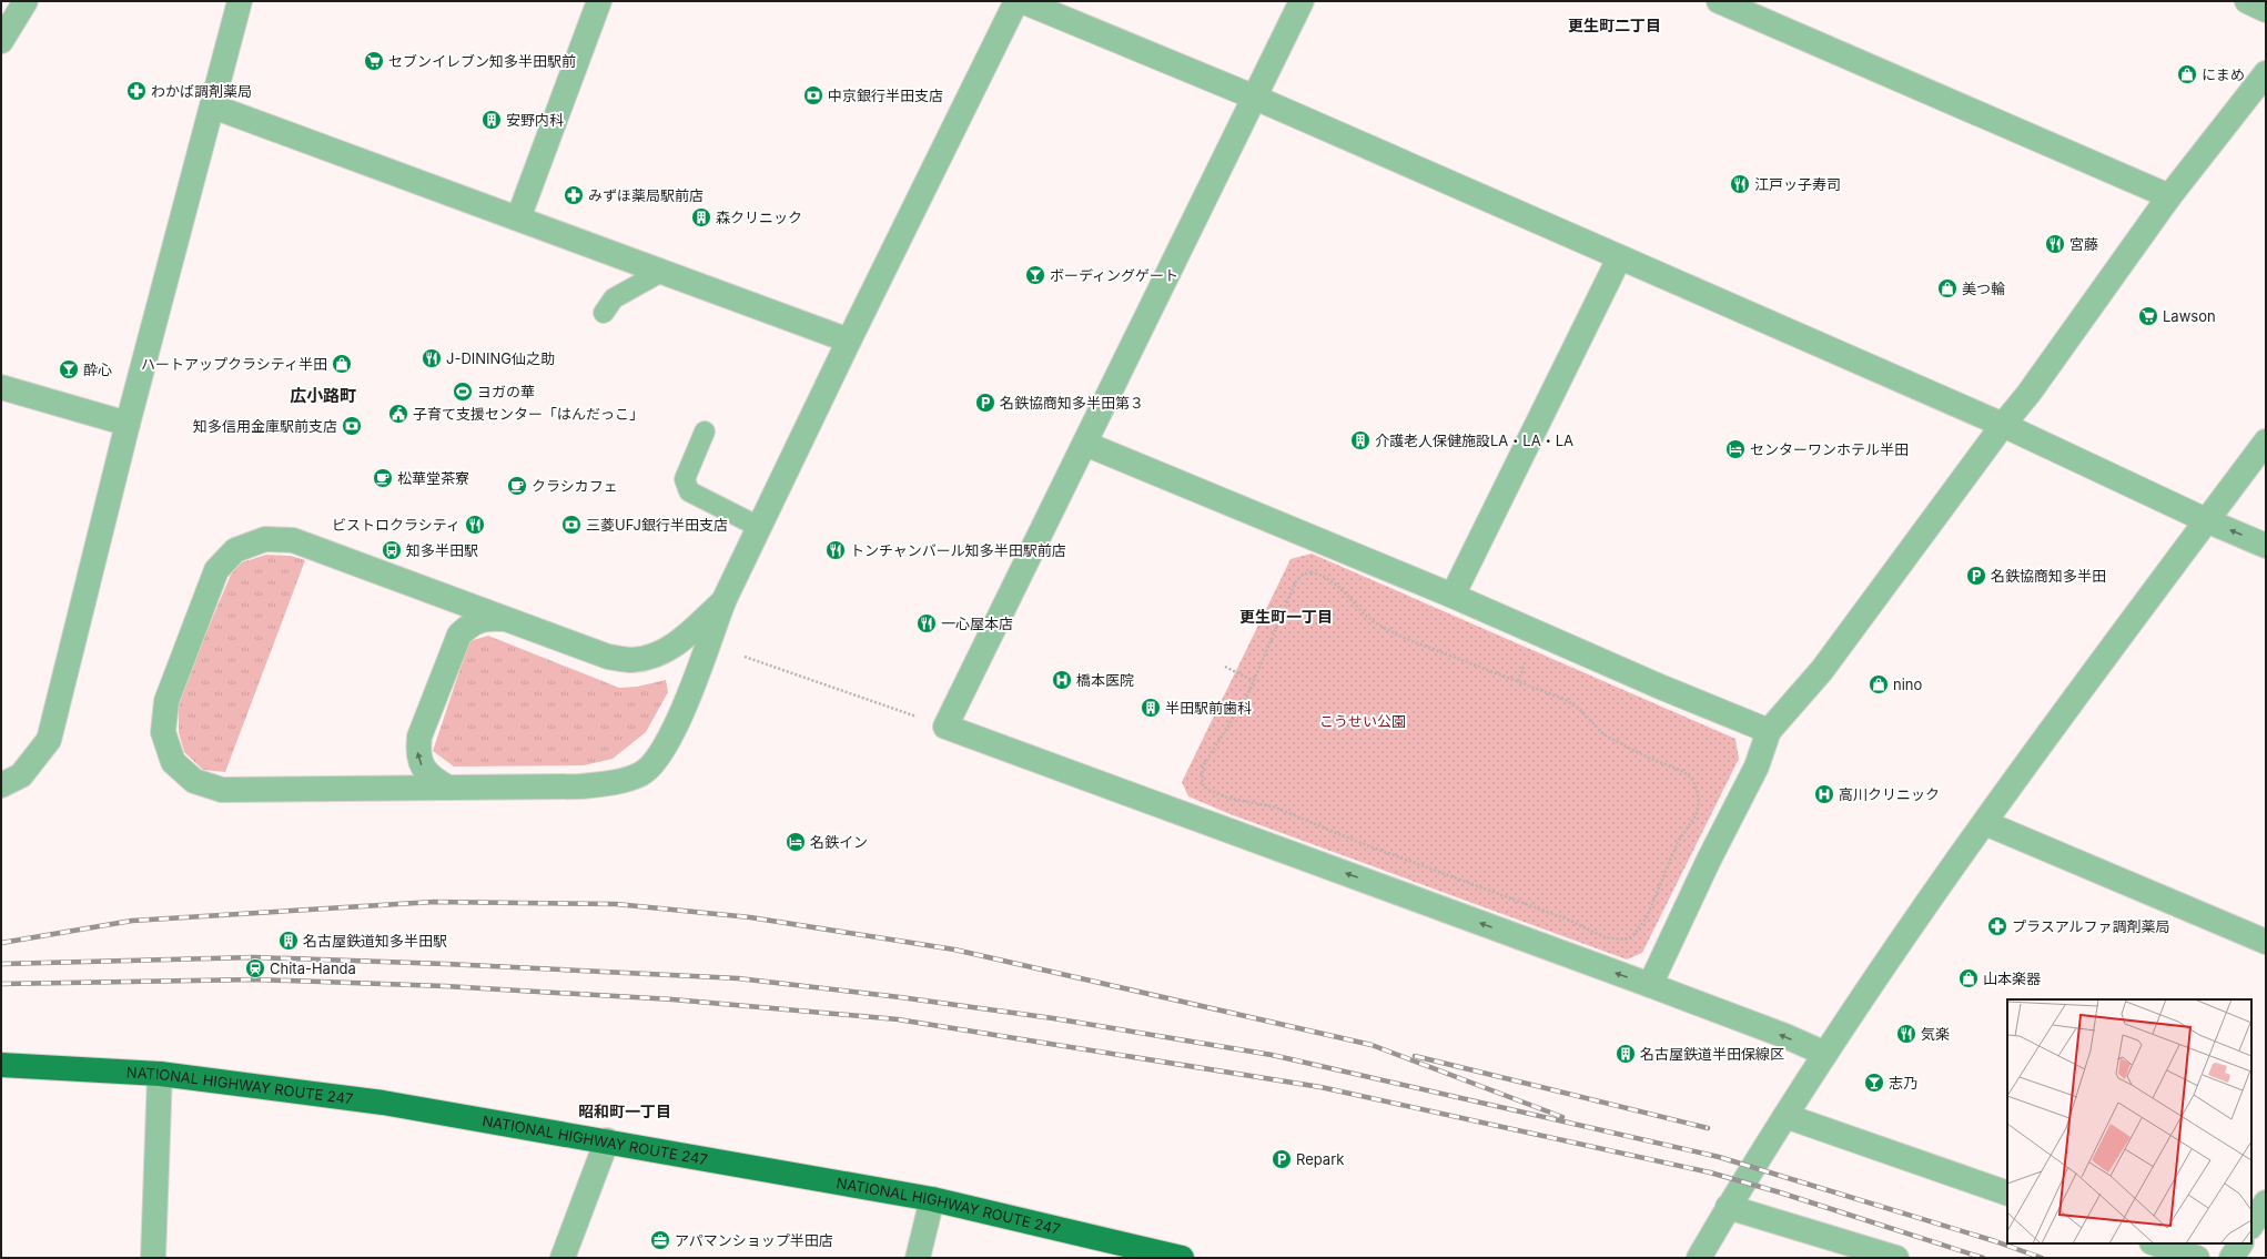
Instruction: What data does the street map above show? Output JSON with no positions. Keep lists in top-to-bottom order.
{
  "streets": {
    "highway": ["NATIONAL HIGHWAY ROUTE 247"]
  },
  "districts": [
    "更生町二丁目",
    "広小路町",
    "更生町一丁目",
    "昭和町一丁目"
  ],
  "parks": ["こうせい公園"],
  "places": {
    "supermarket": ["セブンイレブン知多半田駅前", "Lawson"],
    "shop": [
      "にまめ",
      "美つ輪",
      "ハートアップクラシティ半田",
      "nino",
      "山本楽器"
    ],
    "pharmacy": ["わかば調剤薬局", "みずほ薬局駅前店", "プラスアルファ調剤薬局"],
    "bank": ["中京銀行半田支店", "知多信用金庫駅前支店", "三菱UFJ銀行半田支店"],
    "building": [
      "安野内科",
      "森クリニック",
      "介護老人保健施設LA・LA・LA",
      "半田駅前歯科",
      "名古屋鉄道知多半田駅",
      "名古屋鉄道半田保線区"
    ],
    "restaurant": [
      "江戸ッ子寿司",
      "宮藤",
      "J-DINING仙之助",
      "ビストロクラシティ",
      "トンチャンバール知多半田駅前店",
      "一心屋本店",
      "気楽"
    ],
    "bar": ["ボーディングゲート", "酔心", "志乃"],
    "sports": ["ヨガの華"],
    "parking": ["名鉄協商知多半田第３", "名鉄協商知多半田", "Repark"],
    "public building": ["子育て支援センター「はんだっこ」"],
    "hotel": ["センターワンホテル半田", "名鉄イン"],
    "cafe": ["松華堂茶寮", "クラシカフェ"],
    "bus stop": ["知多半田駅"],
    "hospital": ["橋本医院", "高川クリニック"],
    "station": ["Chita-Handa"],
    "office": ["アパマンショップ半田店"]
  }
}
